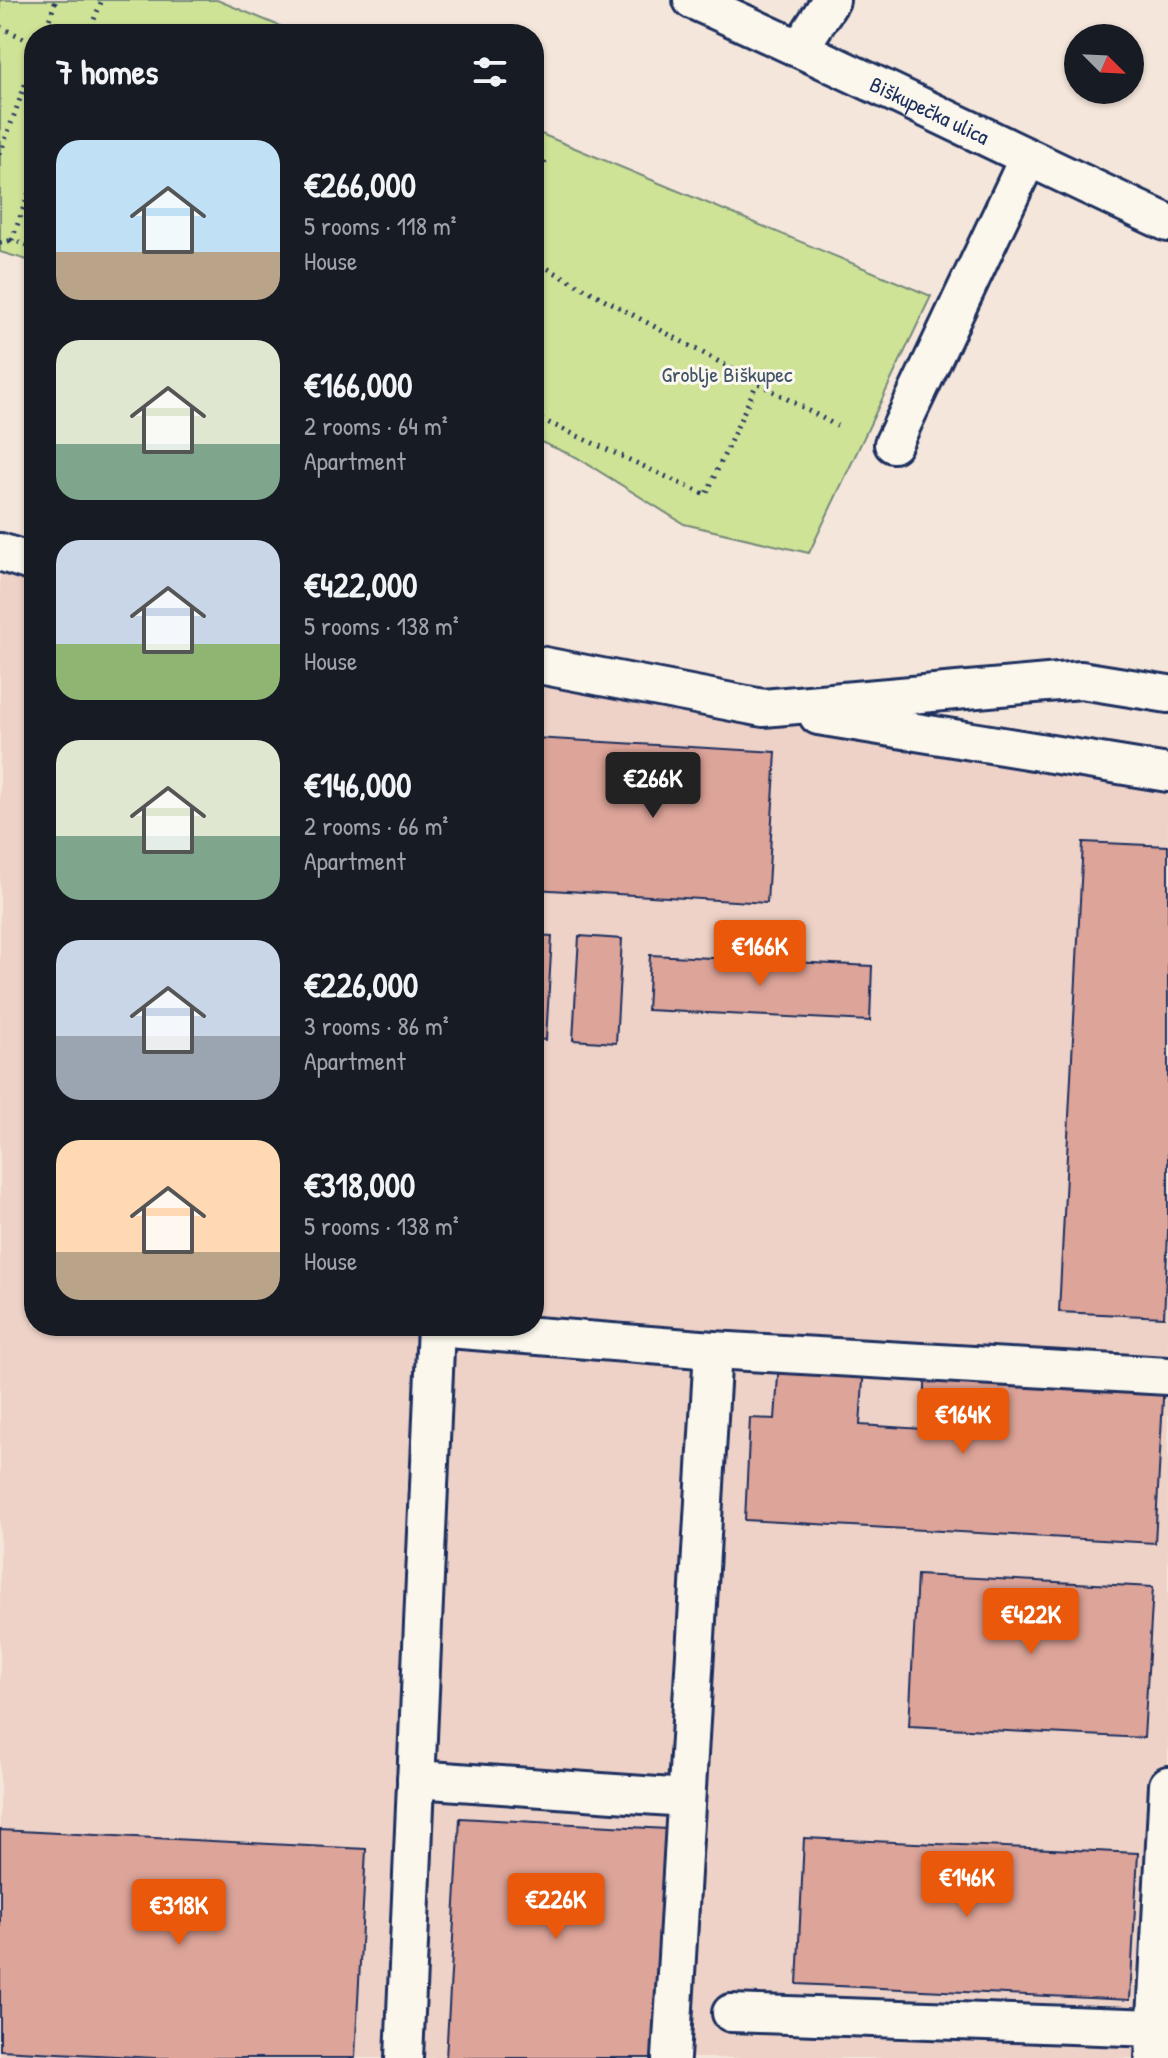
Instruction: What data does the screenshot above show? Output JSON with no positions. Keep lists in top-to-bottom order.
{
  "streets": {
    "street": ["Biškupečka ulica"]
  },
  "parks": ["Groblje Biškupec"],
  "north": "bottom right",
  "page": {
    "heading": "7 homes",
    "list": [
      {
        "name": "€266,000",
        "note": "5 rooms · 118 m² · House"
      },
      {
        "name": "€166,000",
        "note": "2 rooms · 64 m² · Apartment"
      },
      {
        "name": "€422,000",
        "note": "5 rooms · 138 m² · House"
      },
      {
        "name": "€146,000",
        "note": "2 rooms · 66 m² · Apartment"
      },
      {
        "name": "€226,000",
        "note": "3 rooms · 86 m² · Apartment"
      },
      {
        "name": "€318,000",
        "note": "5 rooms · 138 m² · House"
      }
    ],
    "price": [
      "€266K",
      "€166K",
      "€164K",
      "€422K",
      "€146K",
      "€226K",
      "€318K"
    ]
  }
}
